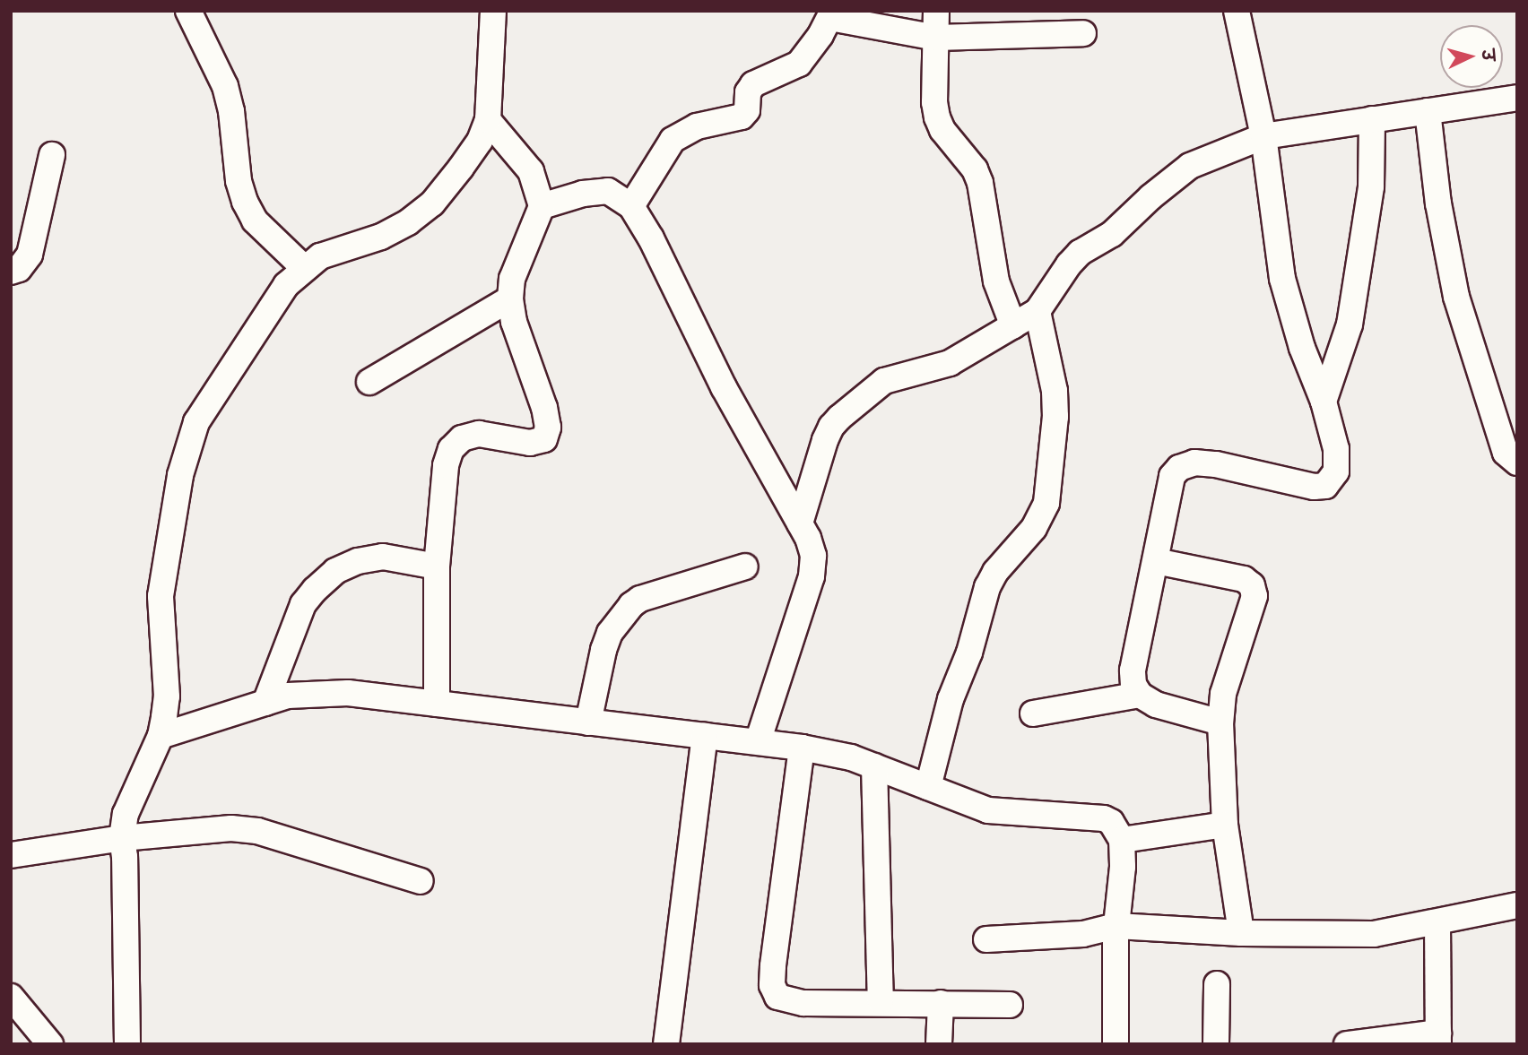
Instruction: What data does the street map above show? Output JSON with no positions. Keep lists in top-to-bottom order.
{
  "north": "right"
}
